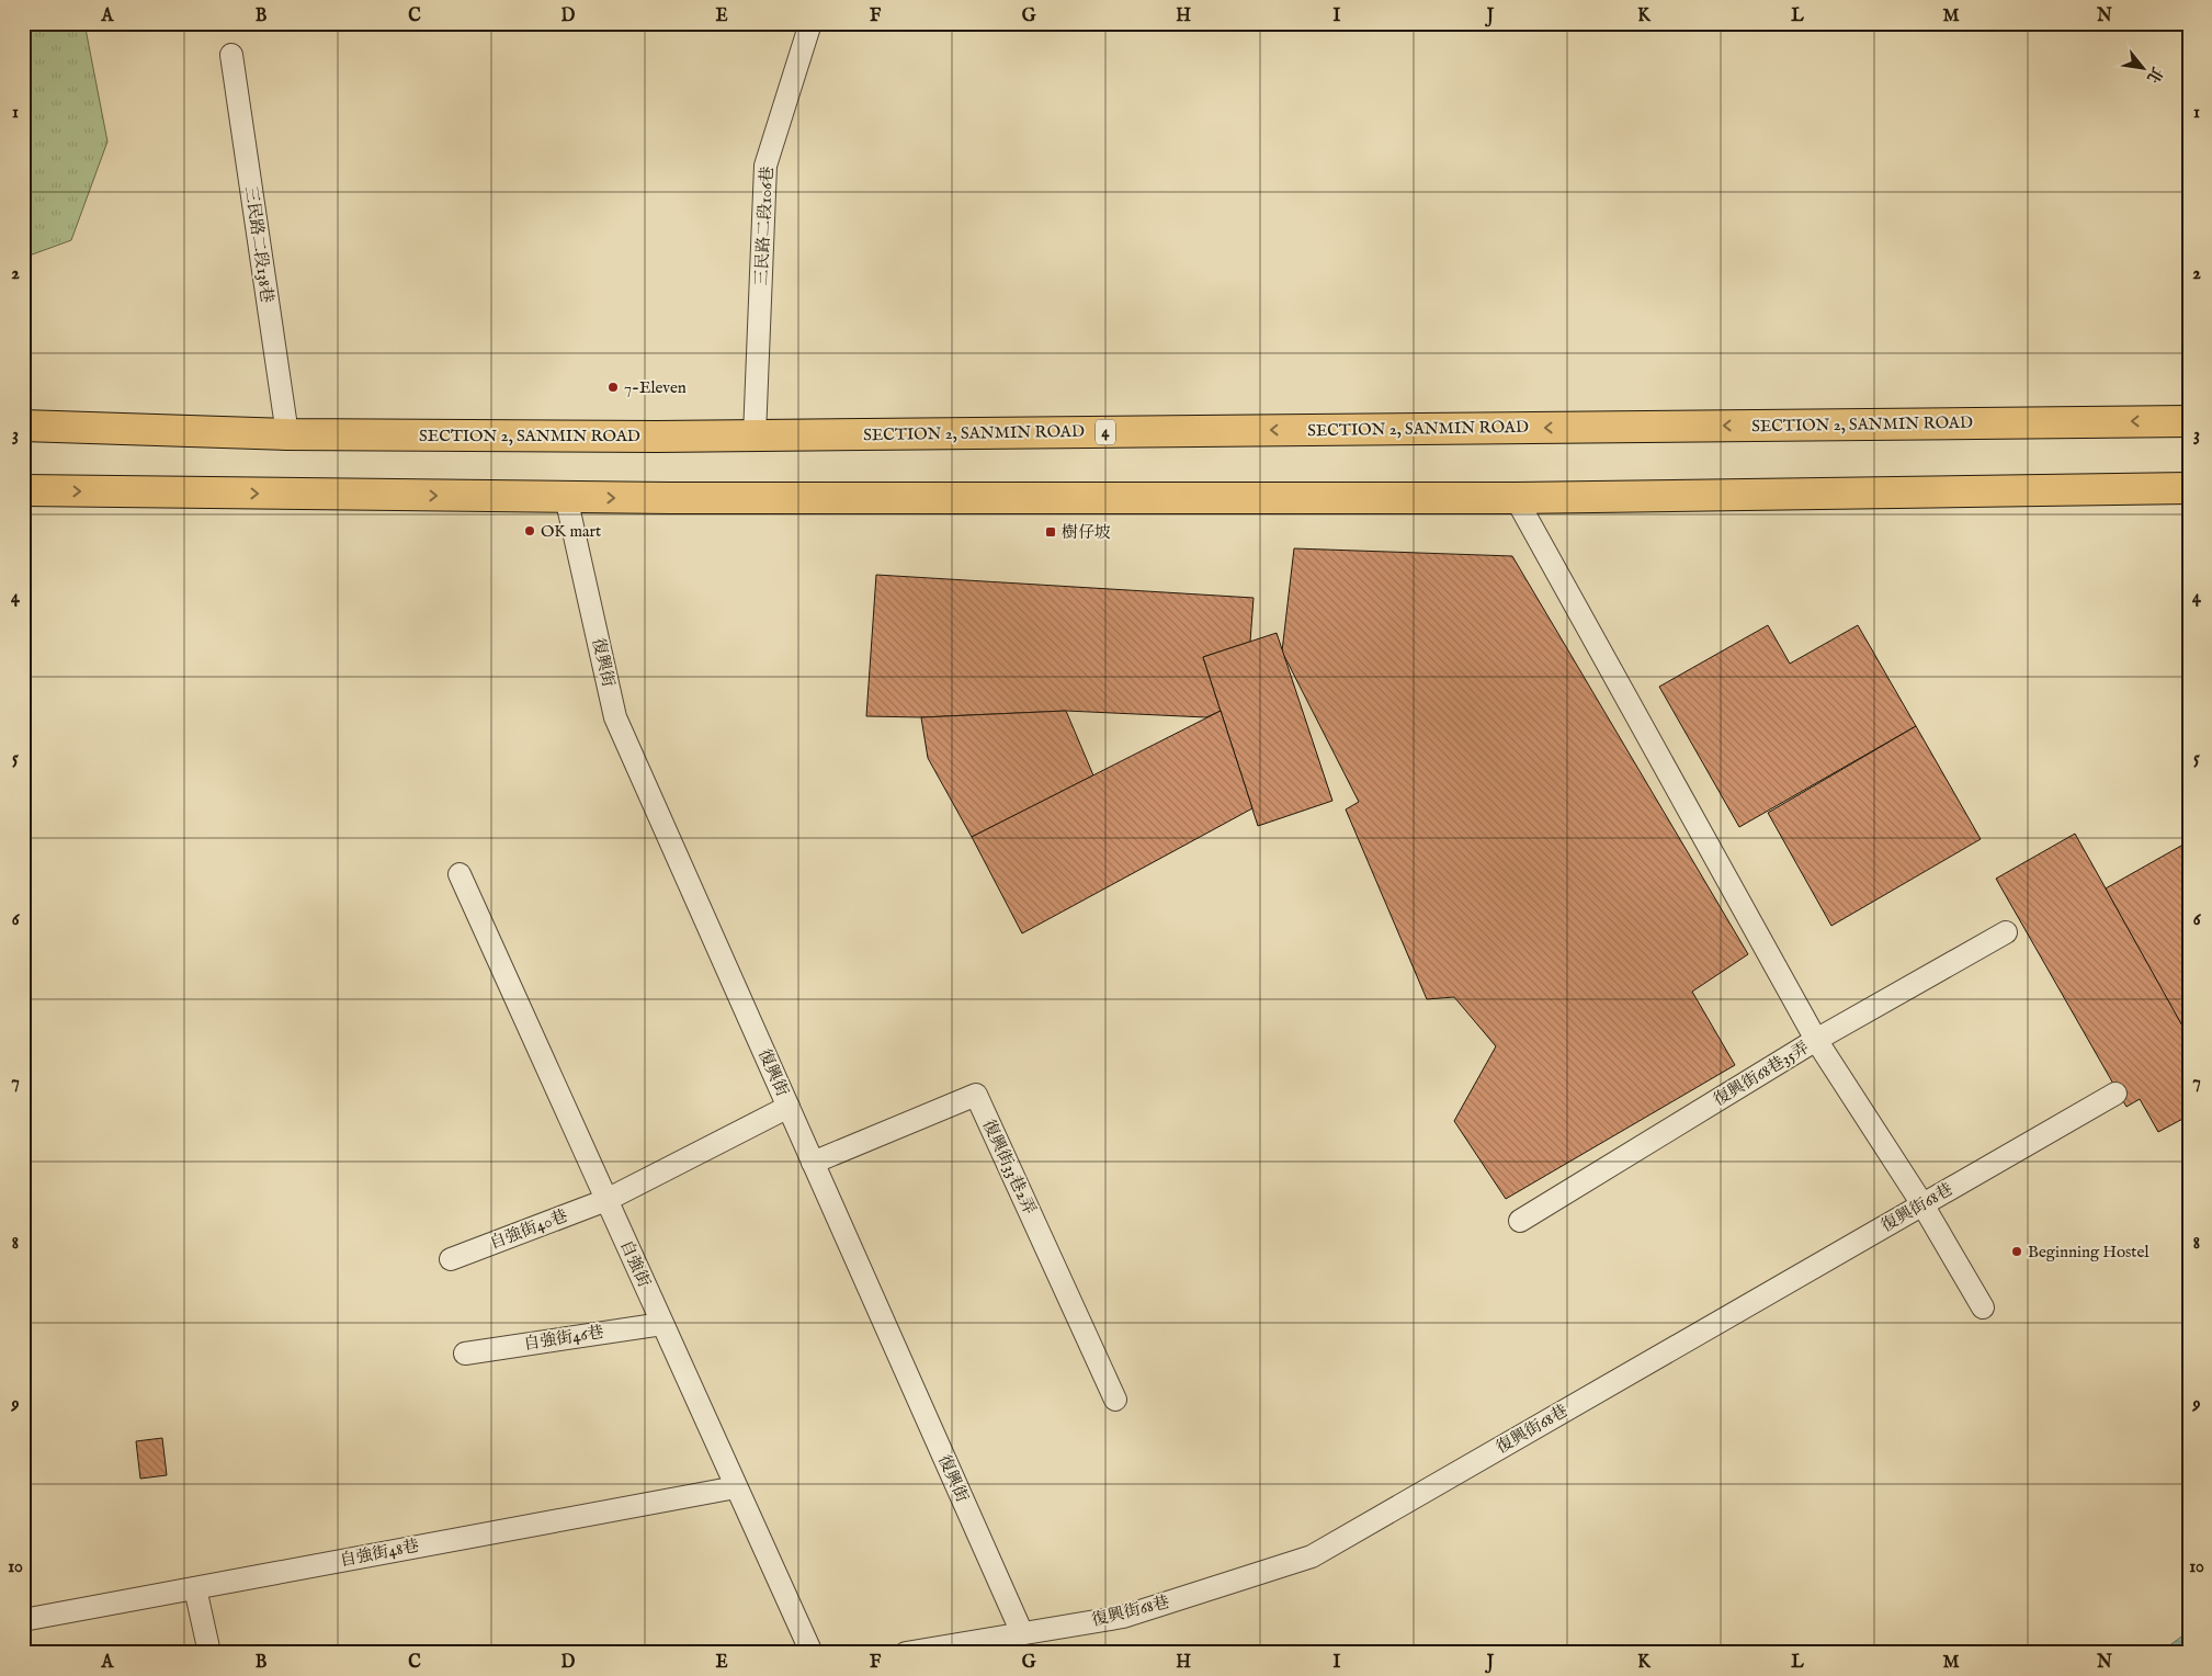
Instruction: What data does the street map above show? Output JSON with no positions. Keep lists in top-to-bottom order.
{
  "streets": {
    "main road": ["SECTION 2, SANMIN ROAD", "4"],
    "lane": [
      "三民路二段106巷",
      "三民路二段138巷",
      "復興街",
      "復興街68巷35弄",
      "復興街33巷2弄",
      "復興街68巷",
      "自強街40巷",
      "自強街",
      "自強街46巷",
      "自強街48巷"
    ]
  },
  "crossings": [
    ["三民路二段106巷", "SECTION 2, SANMIN ROAD"],
    ["三民路二段138巷", "SECTION 2, SANMIN ROAD"],
    ["復興街", "復興街33巷2弄"],
    ["復興街", "復興街68巷"],
    ["復興街", "自強街40巷"],
    ["自強街40巷", "自強街"],
    ["自強街", "自強街46巷"],
    ["自強街", "自強街48巷"]
  ],
  "places": {
    "other": ["7-Eleven", "OK mart", "Beginning Hostel"],
    "transit": ["樹仔坡"]
  },
  "north": "bottom right",
  "grid": {
    "columns": [
      "A",
      "B",
      "C",
      "D",
      "E",
      "F",
      "G",
      "H",
      "I",
      "J",
      "K",
      "L",
      "M",
      "N"
    ],
    "rows": [
      "1",
      "2",
      "3",
      "4",
      "5",
      "6",
      "7",
      "8",
      "9",
      "10"
    ]
  }
}
